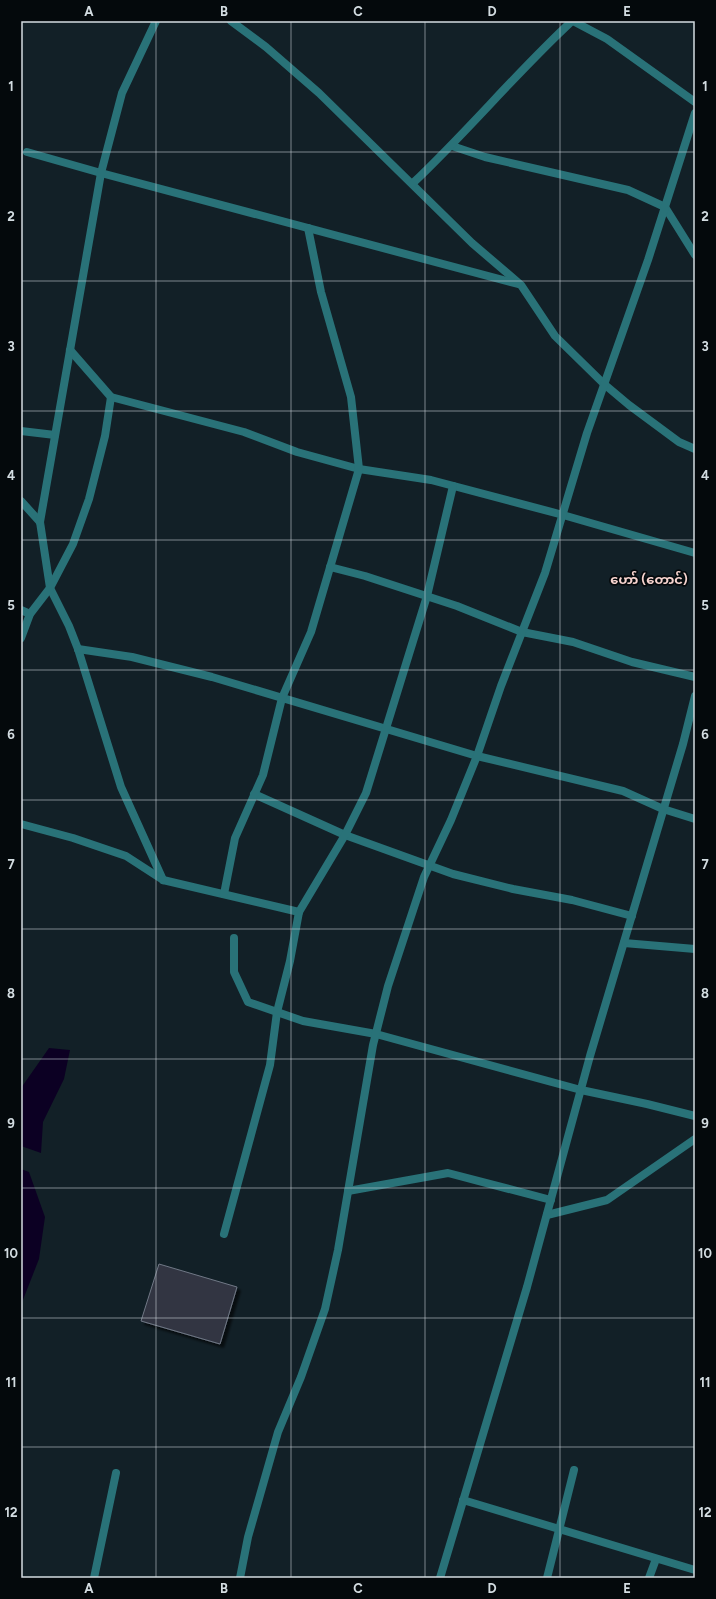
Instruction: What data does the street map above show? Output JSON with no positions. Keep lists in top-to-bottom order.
{
  "districts": ["ဟော် (တောင်)"],
  "grid": {
    "columns": [
      "A",
      "B",
      "C",
      "D",
      "E"
    ],
    "rows": [
      "1",
      "2",
      "3",
      "4",
      "5",
      "6",
      "7",
      "8",
      "9",
      "10",
      "11",
      "12"
    ]
  }
}
